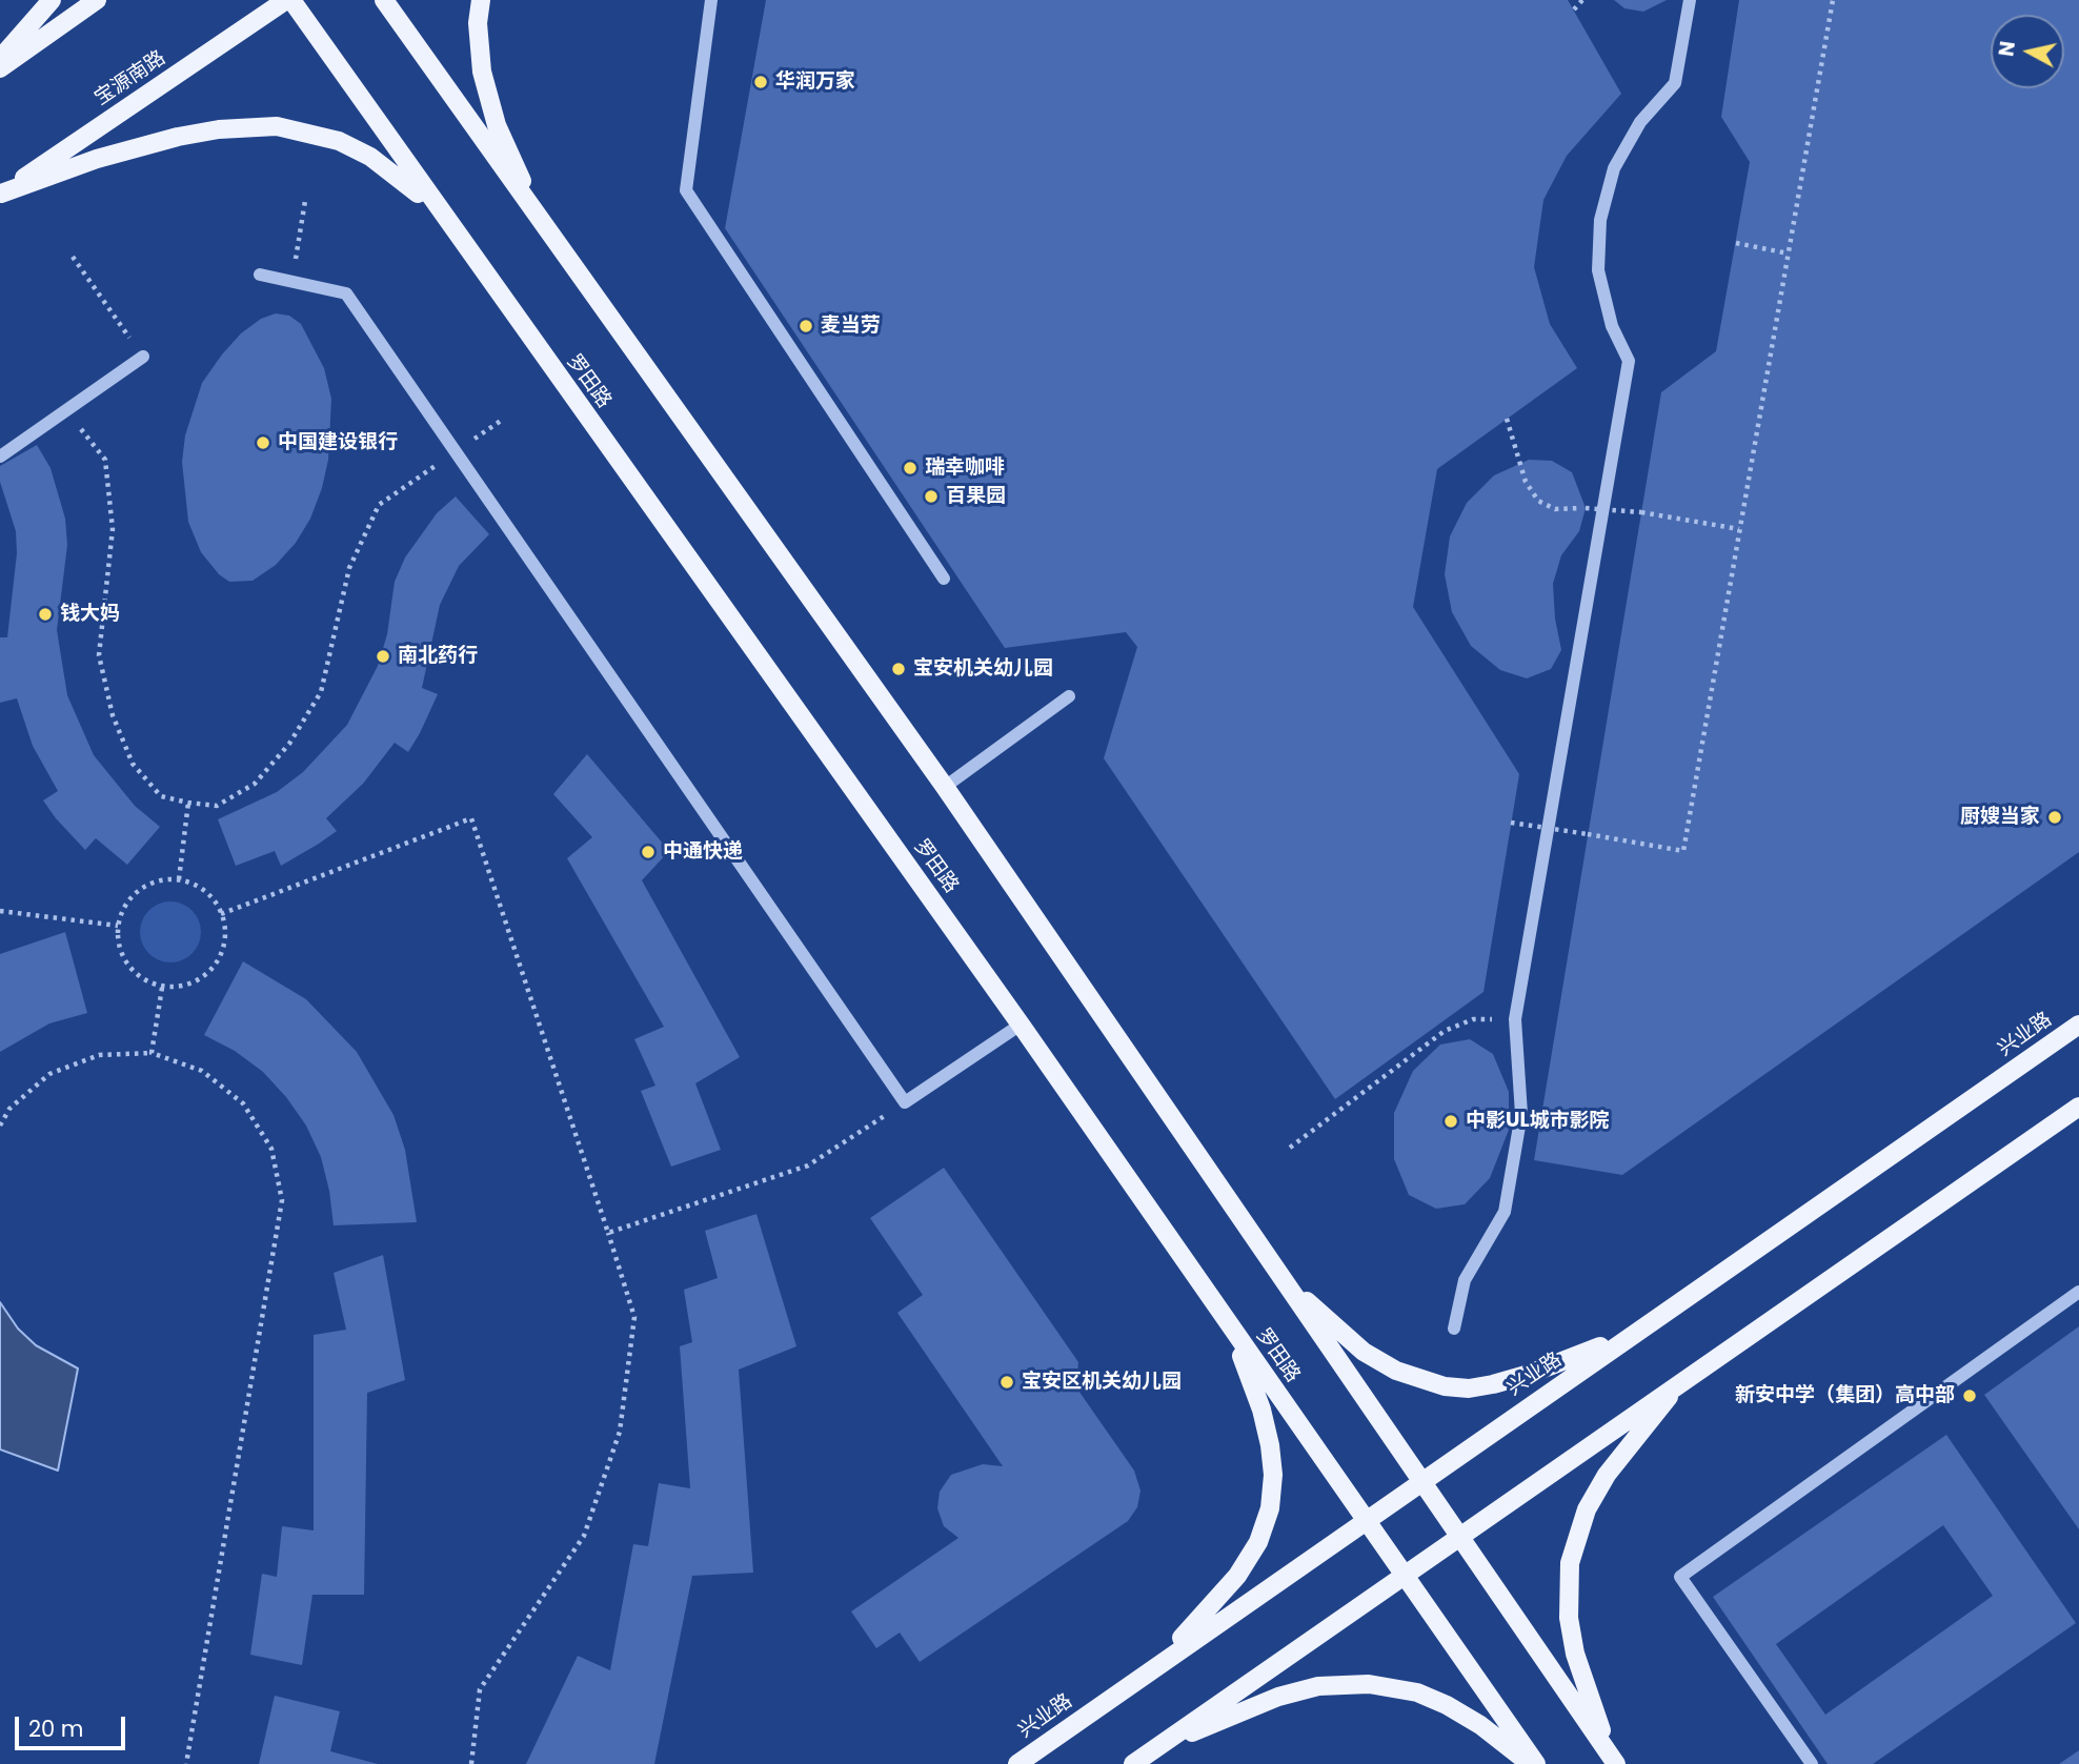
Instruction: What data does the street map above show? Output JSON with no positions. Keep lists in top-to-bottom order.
{
  "streets": {
    "main road": ["宝源南路", "罗田路", "兴业路"]
  },
  "crossings": [
    ["宝源南路", "罗田路"],
    ["罗田路", "兴业路"]
  ],
  "places": [
    "华润万家",
    "麦当劳",
    "中国建设银行",
    "瑞幸咖啡",
    "百果园",
    "钱大妈",
    "南北药行",
    "宝安机关幼儿园",
    "厨嫂当家",
    "中通快递",
    "中影UL城市影院",
    "宝安区机关幼儿园",
    "新安中学（集团）高中部"
  ],
  "scale_bar": "20 m",
  "north": "left"
}
